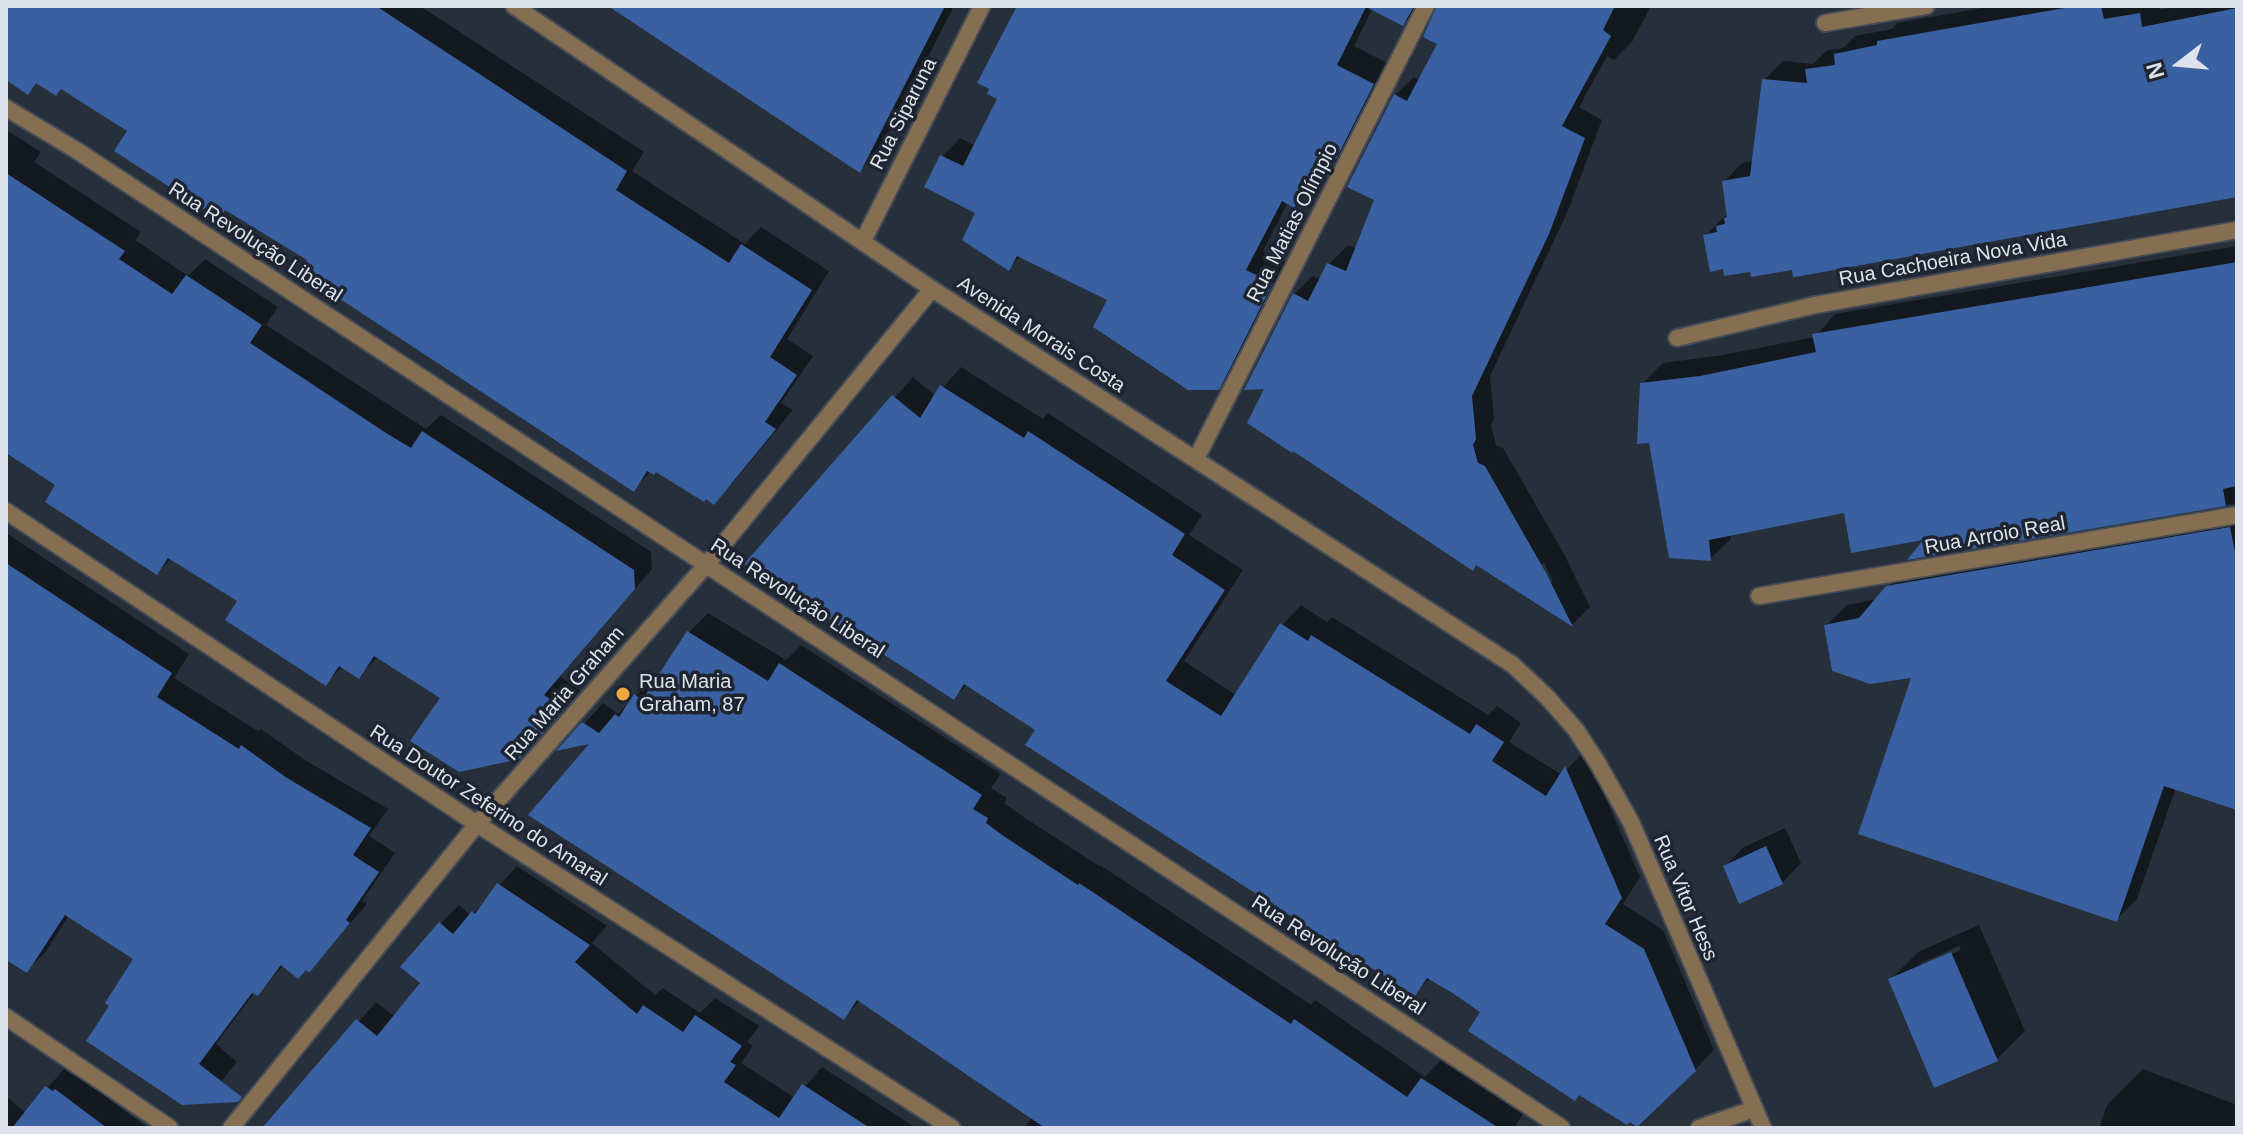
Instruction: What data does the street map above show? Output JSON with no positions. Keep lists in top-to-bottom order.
{
  "streets": {
    "street": [
      "Rua Siparuna",
      "Rua Matias Olímpio",
      "Rua Revolução Liberal",
      "Rua Cachoeira Nova Vida",
      "Avenida Morais Costa",
      "Rua Arroio Real",
      "Rua Maria Graham",
      "Rua Doutor Zeferino do Amaral",
      "Rua Vitor Hess"
    ]
  },
  "crossings": [
    ["Rua Siparuna", "Avenida Morais Costa"],
    ["Rua Matias Olímpio", "Avenida Morais Costa"],
    ["Rua Revolução Liberal", "Rua Maria Graham"],
    ["Avenida Morais Costa", "Rua Maria Graham"],
    ["Avenida Morais Costa", "Rua Vitor Hess"],
    ["Rua Maria Graham", "Rua Doutor Zeferino do Amaral"]
  ],
  "places": ["Rua Maria Graham, 87"],
  "north": "left"
}
